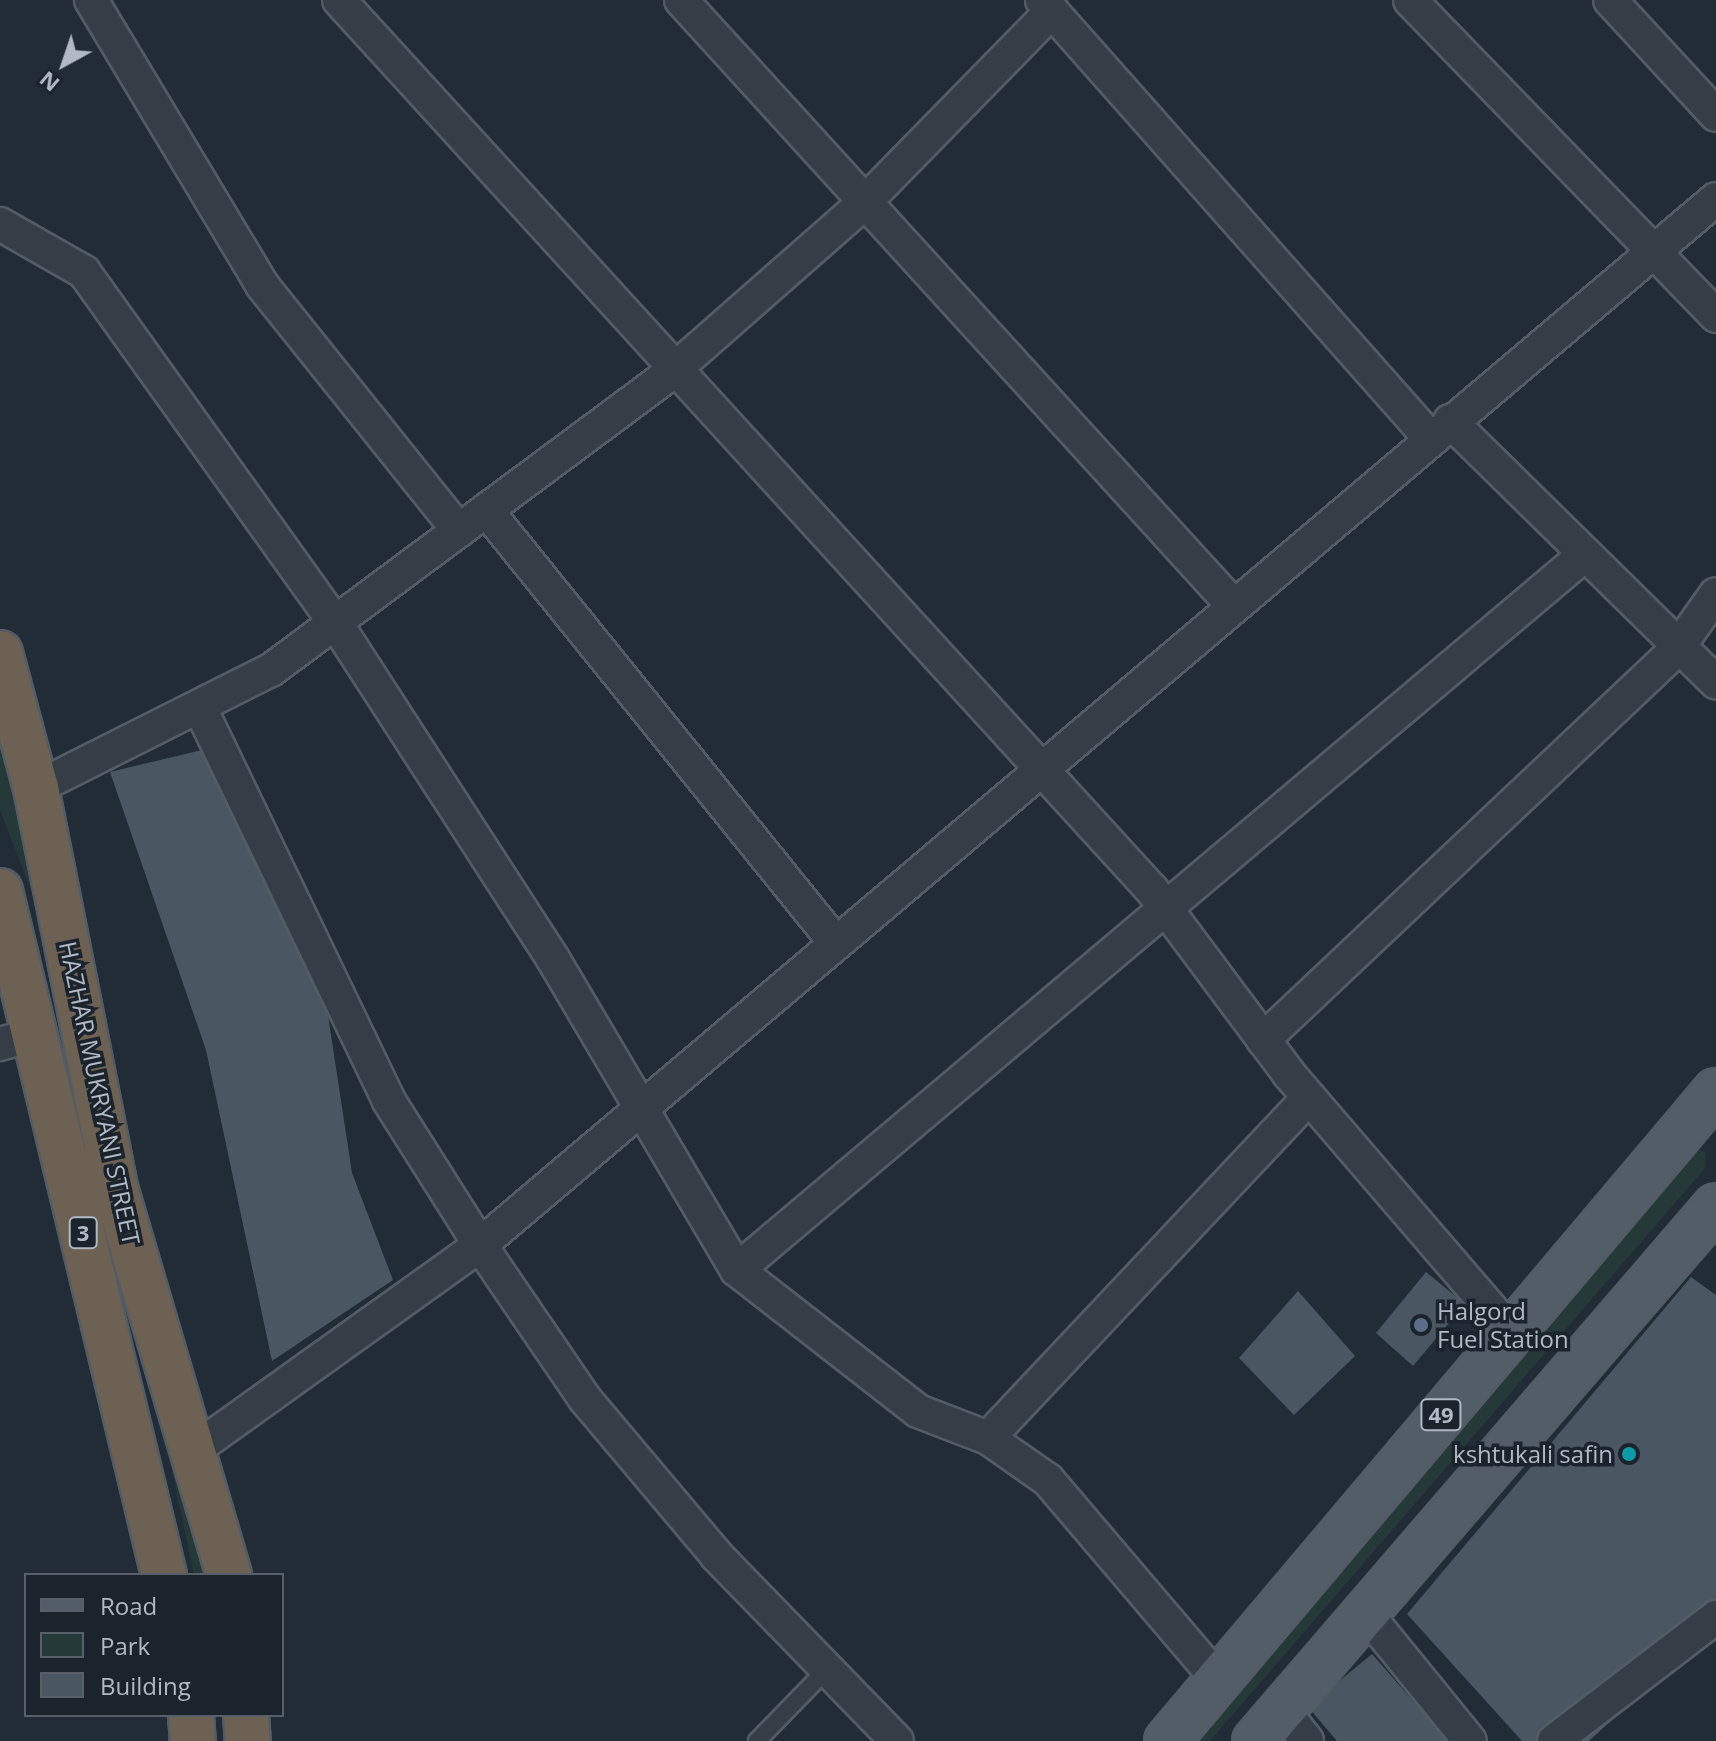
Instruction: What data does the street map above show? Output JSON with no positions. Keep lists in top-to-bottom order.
{
  "streets": {
    "highway": ["HAZHAR MUKRYANI STREET", "3"],
    "main road": ["49"]
  },
  "places": ["Halgord Fuel Station", "kshtukali safin"],
  "legend": ["Road", "Park", "Building"],
  "north": "bottom left"
}
